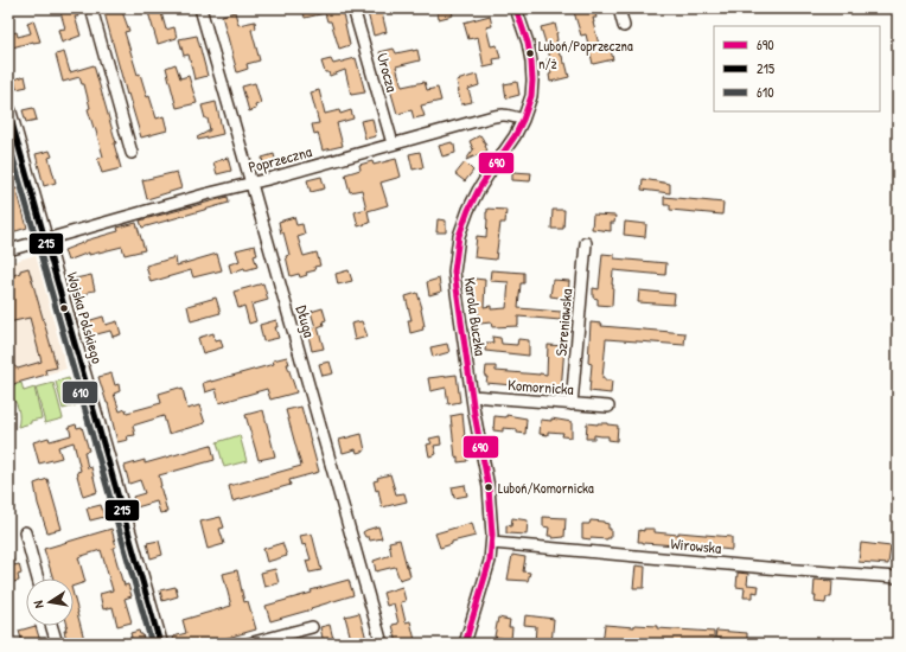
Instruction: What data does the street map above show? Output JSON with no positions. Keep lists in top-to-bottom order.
{
  "streets": {
    "street": [
      "Urocza",
      "Poprzeczna",
      "Karola Buczka",
      "Wojska Polskiego",
      "Długa",
      "Szreniawska",
      "Komornicka",
      "Wirowska"
    ]
  },
  "crossings": [
    ["Urocza", "Poprzeczna"],
    ["Poprzeczna", "Karola Buczka"],
    ["Poprzeczna", "Wojska Polskiego"],
    ["Poprzeczna", "Długa"],
    ["Karola Buczka", "Komornicka"],
    ["Karola Buczka", "Wirowska"],
    ["Szreniawska", "Komornicka"]
  ],
  "places": ["Luboń/Poprzeczna n/ż", "Luboń/Komornicka"],
  "lines": ["transit line 690", "transit line 215", "transit line 610"],
  "legend": ["690", "215", "610"],
  "north": "left"
}
